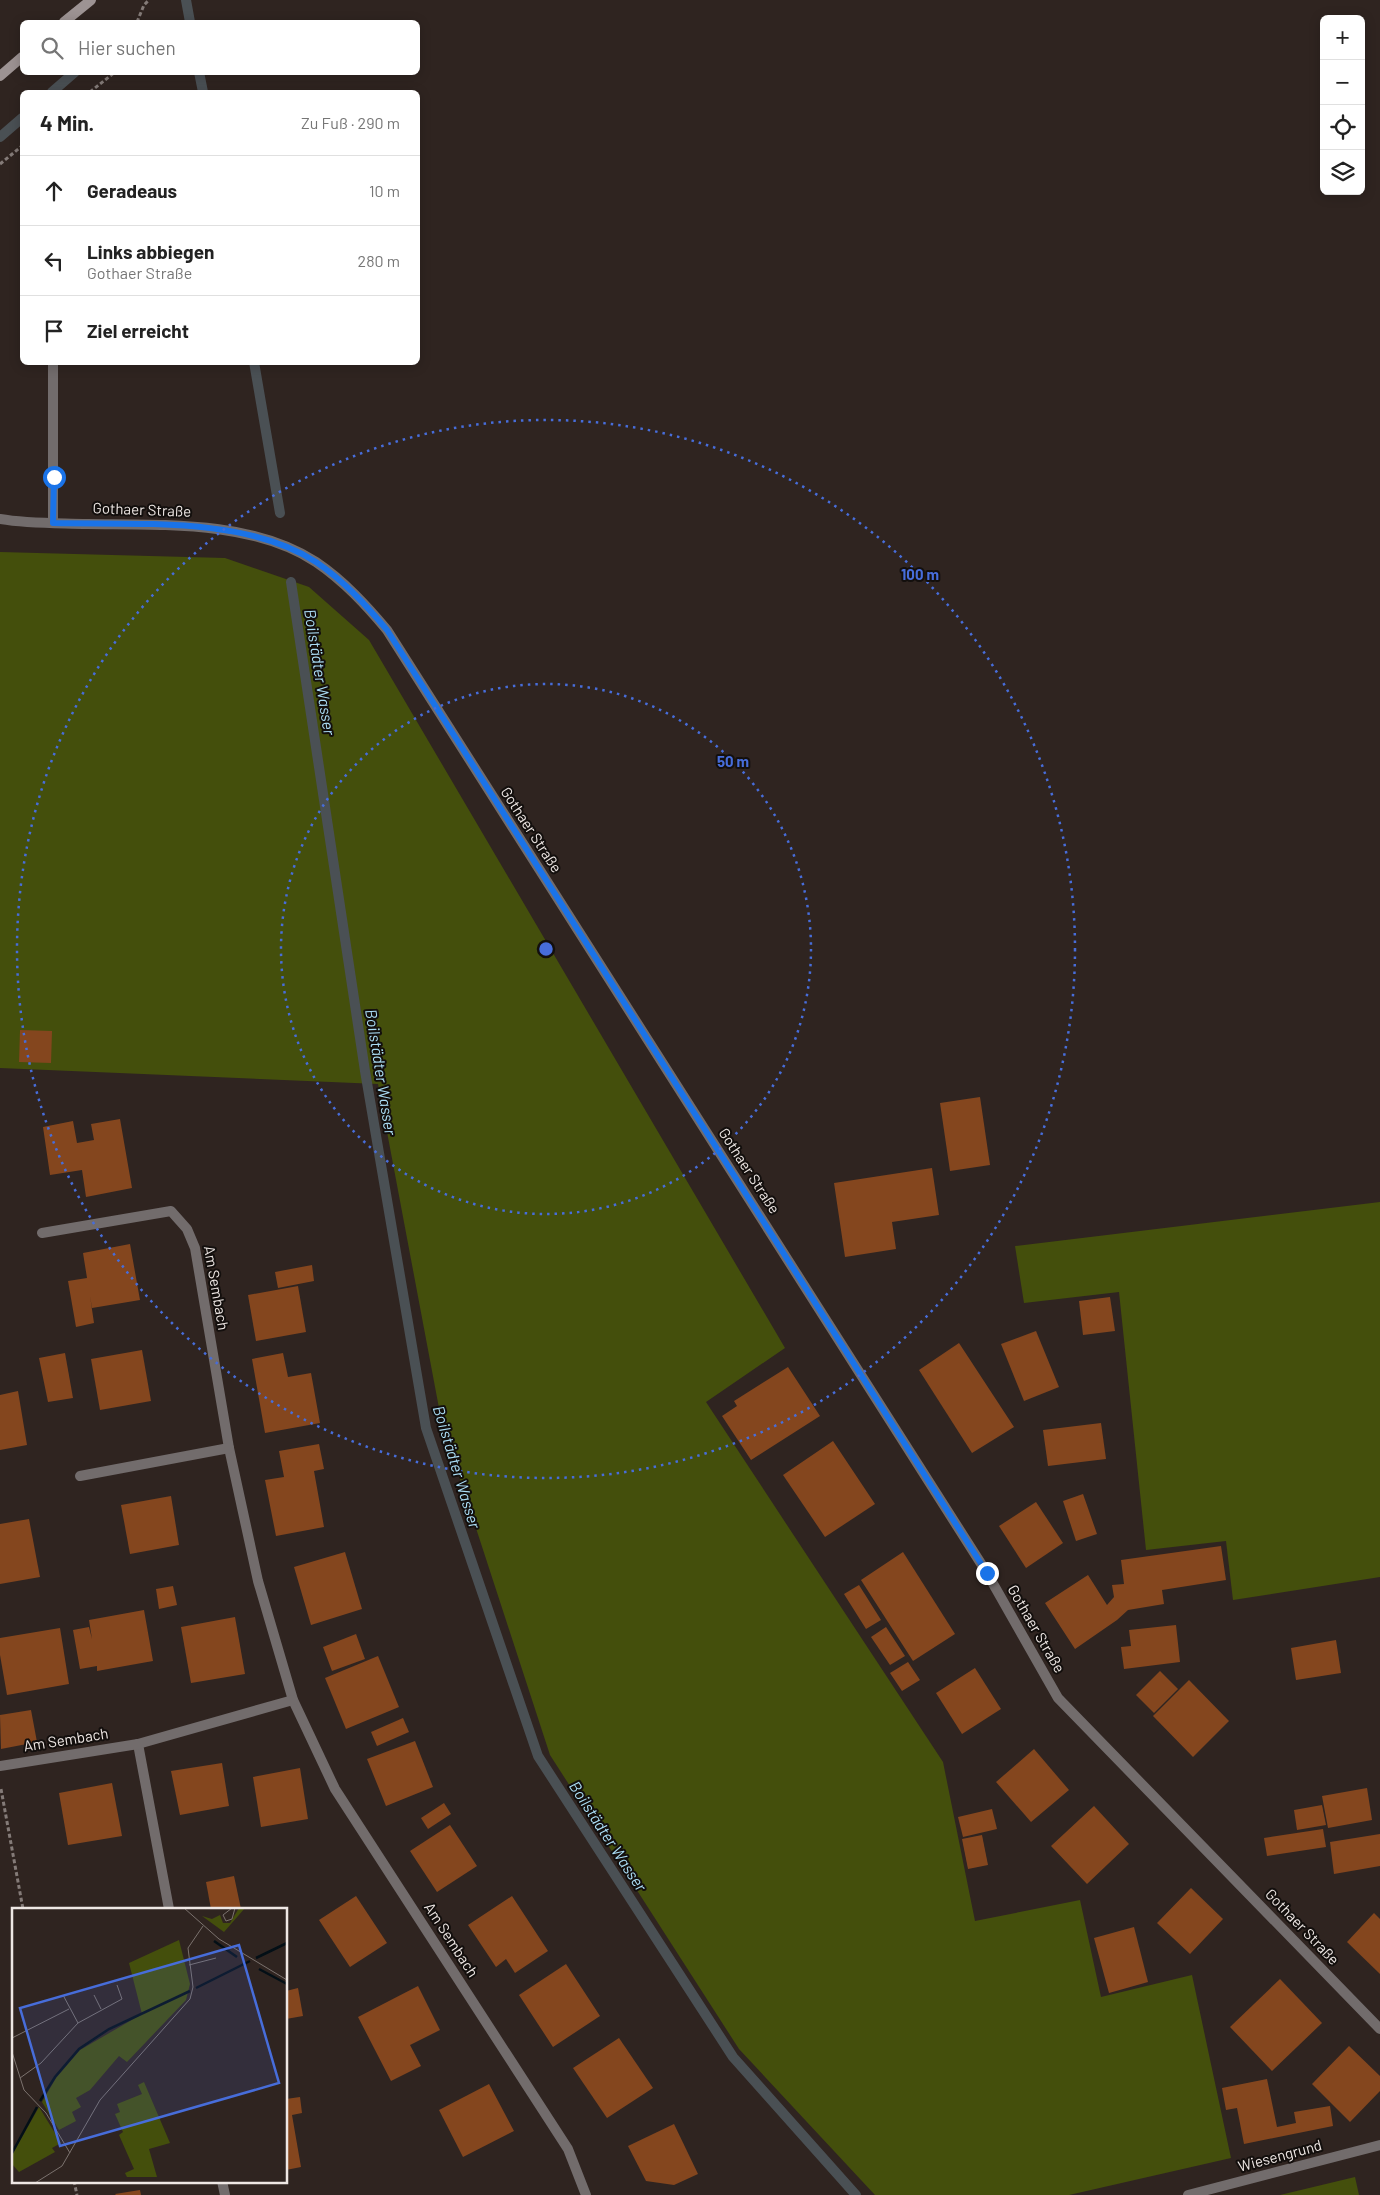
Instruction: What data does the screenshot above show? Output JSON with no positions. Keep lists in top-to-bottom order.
{
  "streets": {
    "street": ["Gothaer Straße", "Am Sembach", "Wiesengrund"]
  },
  "water": ["Boilstädter Wasser"],
  "page": {
    "map_buttons": ["+", "−"],
    "search": "Hier suchen",
    "heading": ["4 Min.", "Zu Fuß · 290 m"],
    "list": [
      ["Geradeaus", "10 m"],
      ["Links abbiegen", "Gothaer Straße", "280 m"],
      "Ziel erreicht"
    ]
  },
  "rings": ["100 m", "50 m"]
}
